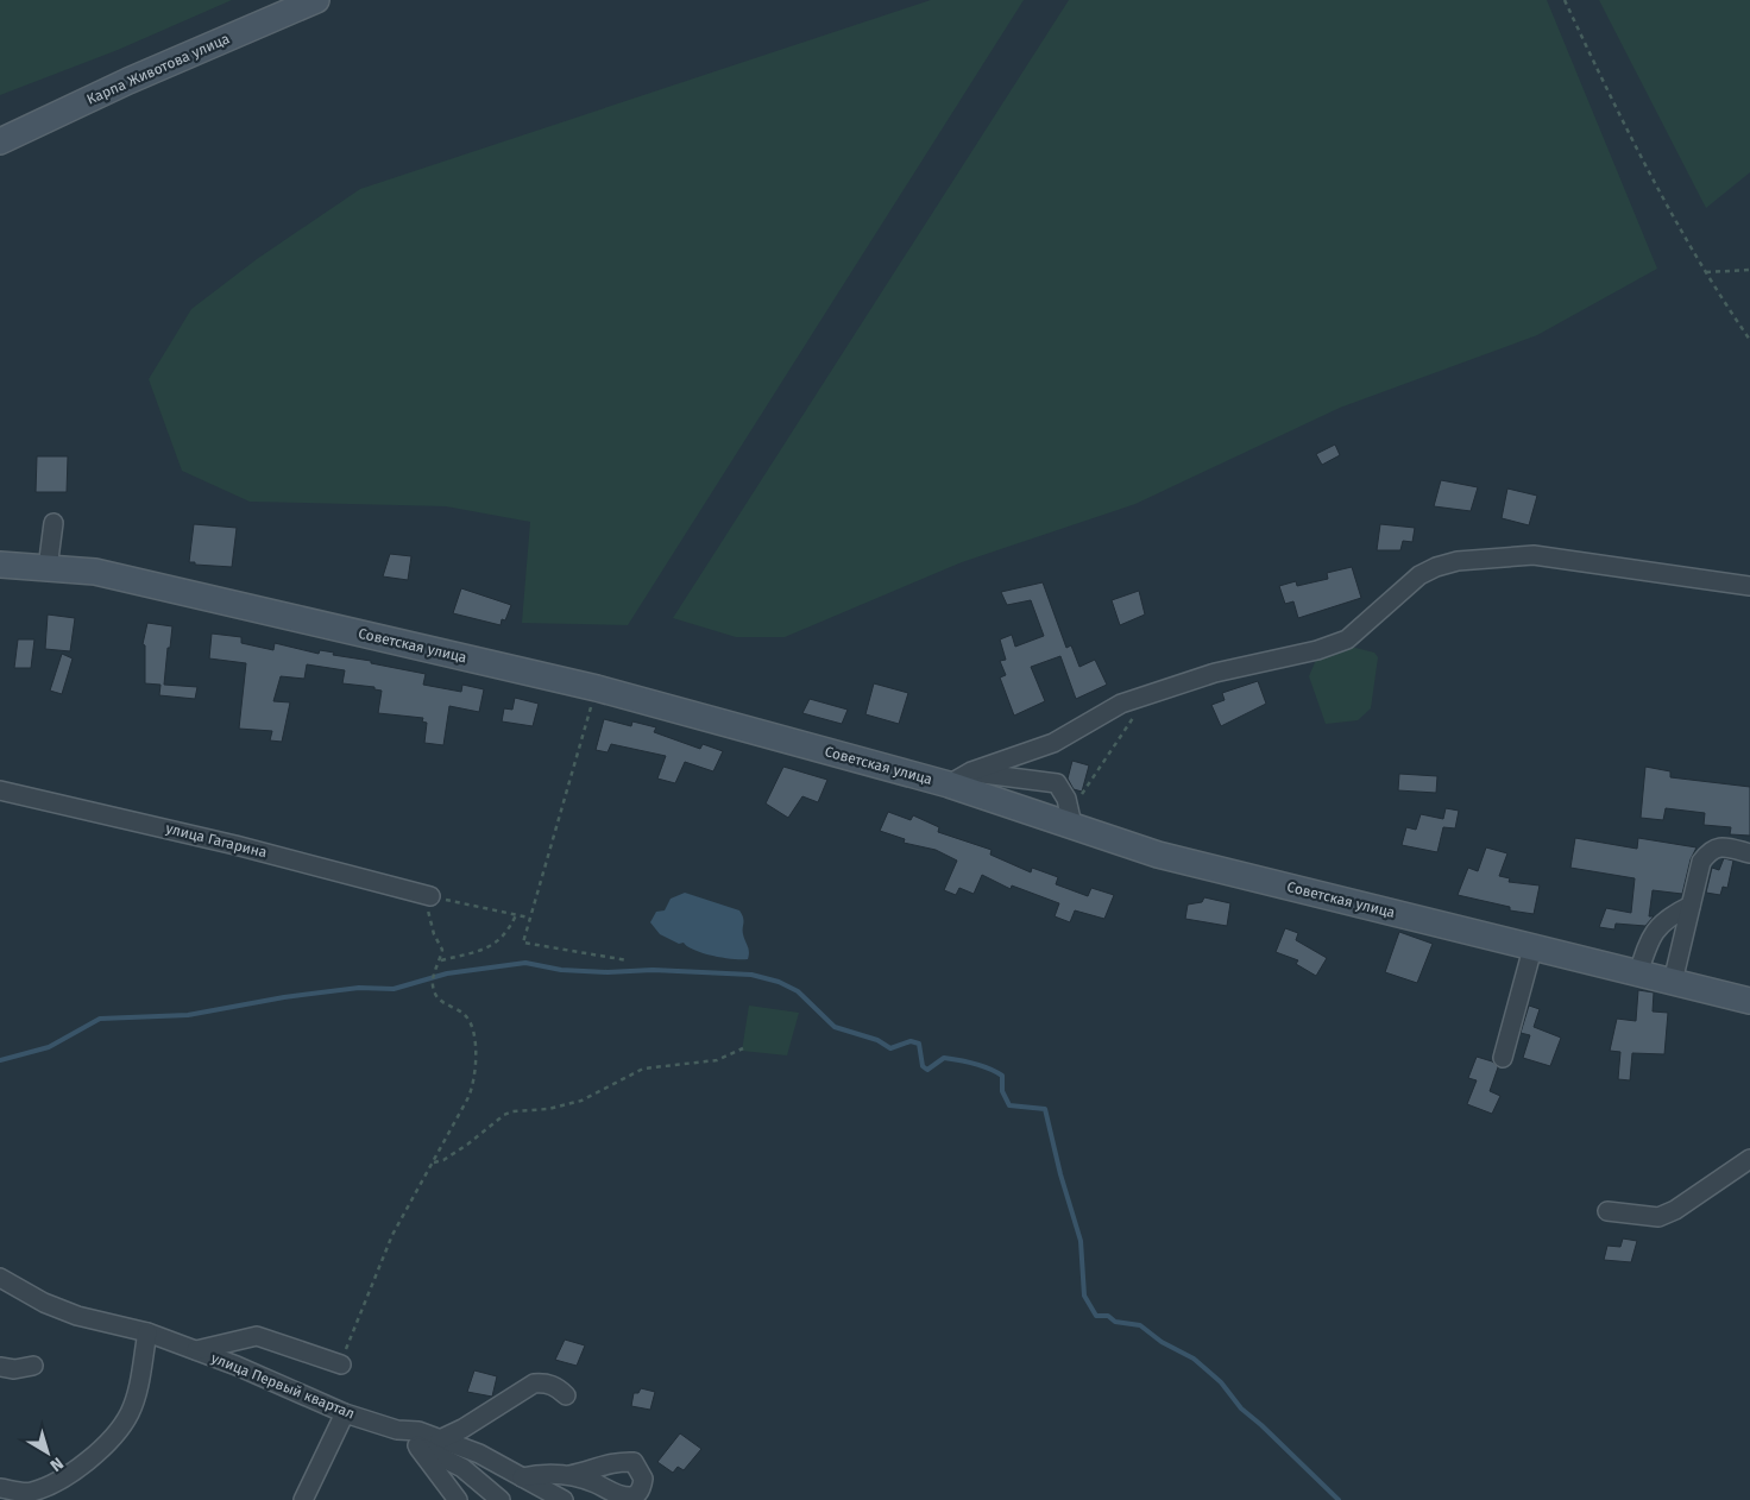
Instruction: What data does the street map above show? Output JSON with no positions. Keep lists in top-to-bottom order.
{
  "streets": {
    "main road": ["Карпа Животова улица", "Советская улица"],
    "street": ["улица Гагарина", "улица Первый квартал"]
  },
  "north": "bottom right"
}
